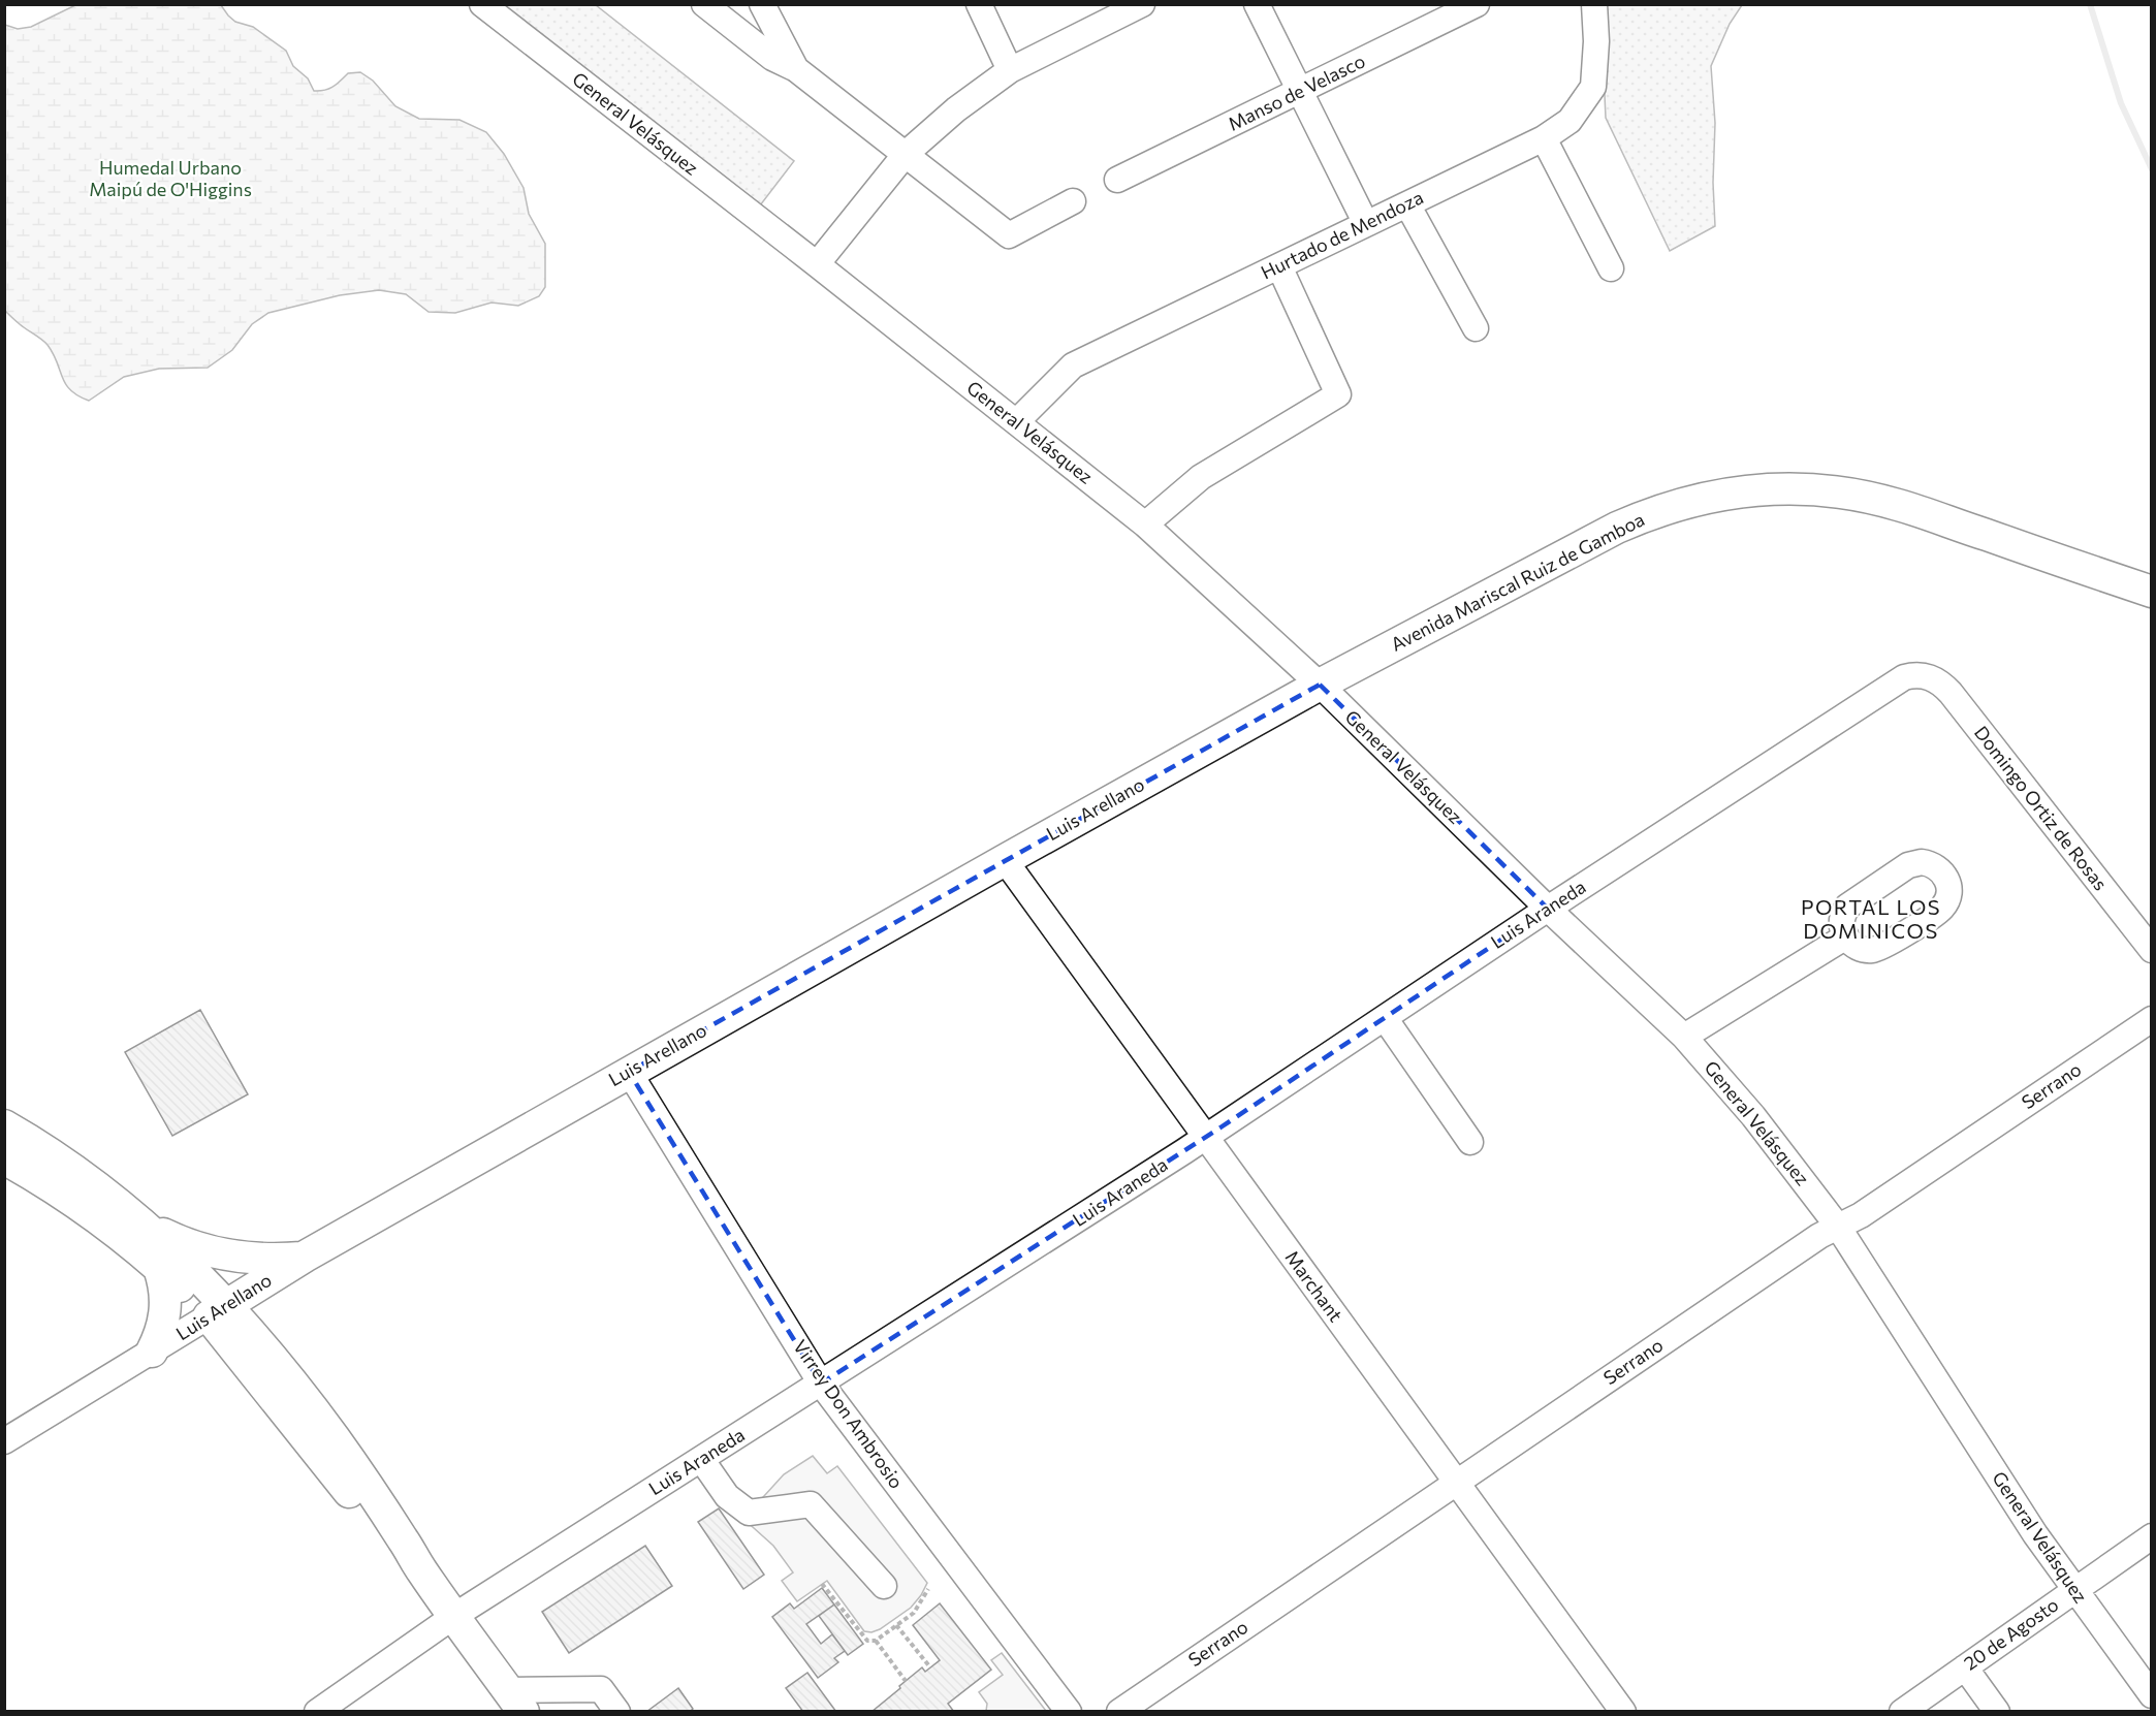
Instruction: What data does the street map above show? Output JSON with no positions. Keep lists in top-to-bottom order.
{
  "streets": {
    "main road": ["Avenida Mariscal Ruiz de Gamboa", "Luis Arellano"],
    "street": [
      "Manso de Velasco",
      "General Velásquez",
      "Hurtado de Mendoza",
      "Domingo Ortiz de Rosas",
      "Luis Araneda",
      "Serrano",
      "Marchant",
      "Virrey Don Ambrosio",
      "20 de Agosto"
    ]
  },
  "crossings": [
    ["General Velásquez", "Hurtado de Mendoza"],
    ["General Velásquez", "Avenida Mariscal Ruiz de Gamboa"],
    ["General Velásquez", "Luis Arellano"],
    ["General Velásquez", "Luis Araneda"],
    ["General Velásquez", "Serrano"],
    ["General Velásquez", "20 de Agosto"],
    ["Avenida Mariscal Ruiz de Gamboa", "Luis Arellano"],
    ["Domingo Ortiz de Rosas", "Luis Araneda"],
    ["Luis Arellano", "Marchant"],
    ["Luis Arellano", "Virrey Don Ambrosio"],
    ["Luis Araneda", "Marchant"],
    ["Luis Araneda", "Virrey Don Ambrosio"],
    ["Serrano", "Marchant"]
  ],
  "districts": ["PORTAL LOS DOMINICOS"],
  "parks": ["Humedal Urbano Maipú de O'Higgins"]
}
